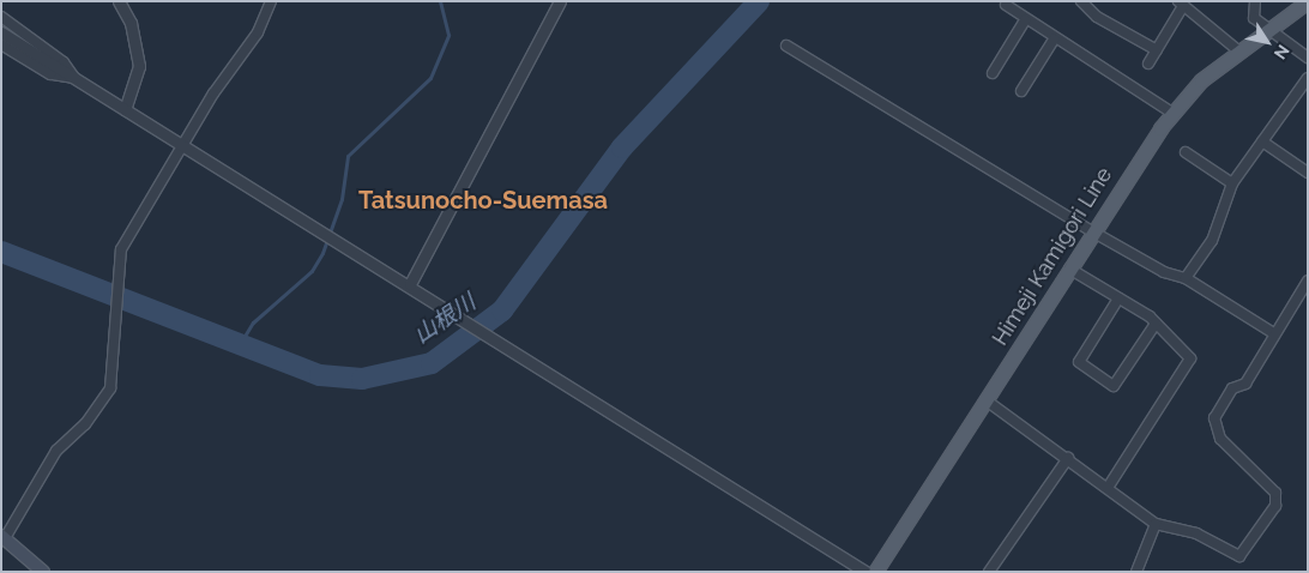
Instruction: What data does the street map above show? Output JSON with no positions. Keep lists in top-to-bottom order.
{
  "streets": {
    "main road": ["Himeji Kamigori Line"]
  },
  "districts": ["Tatsunocho-Suemasa"],
  "water": ["山根川"],
  "north": "bottom right"
}
